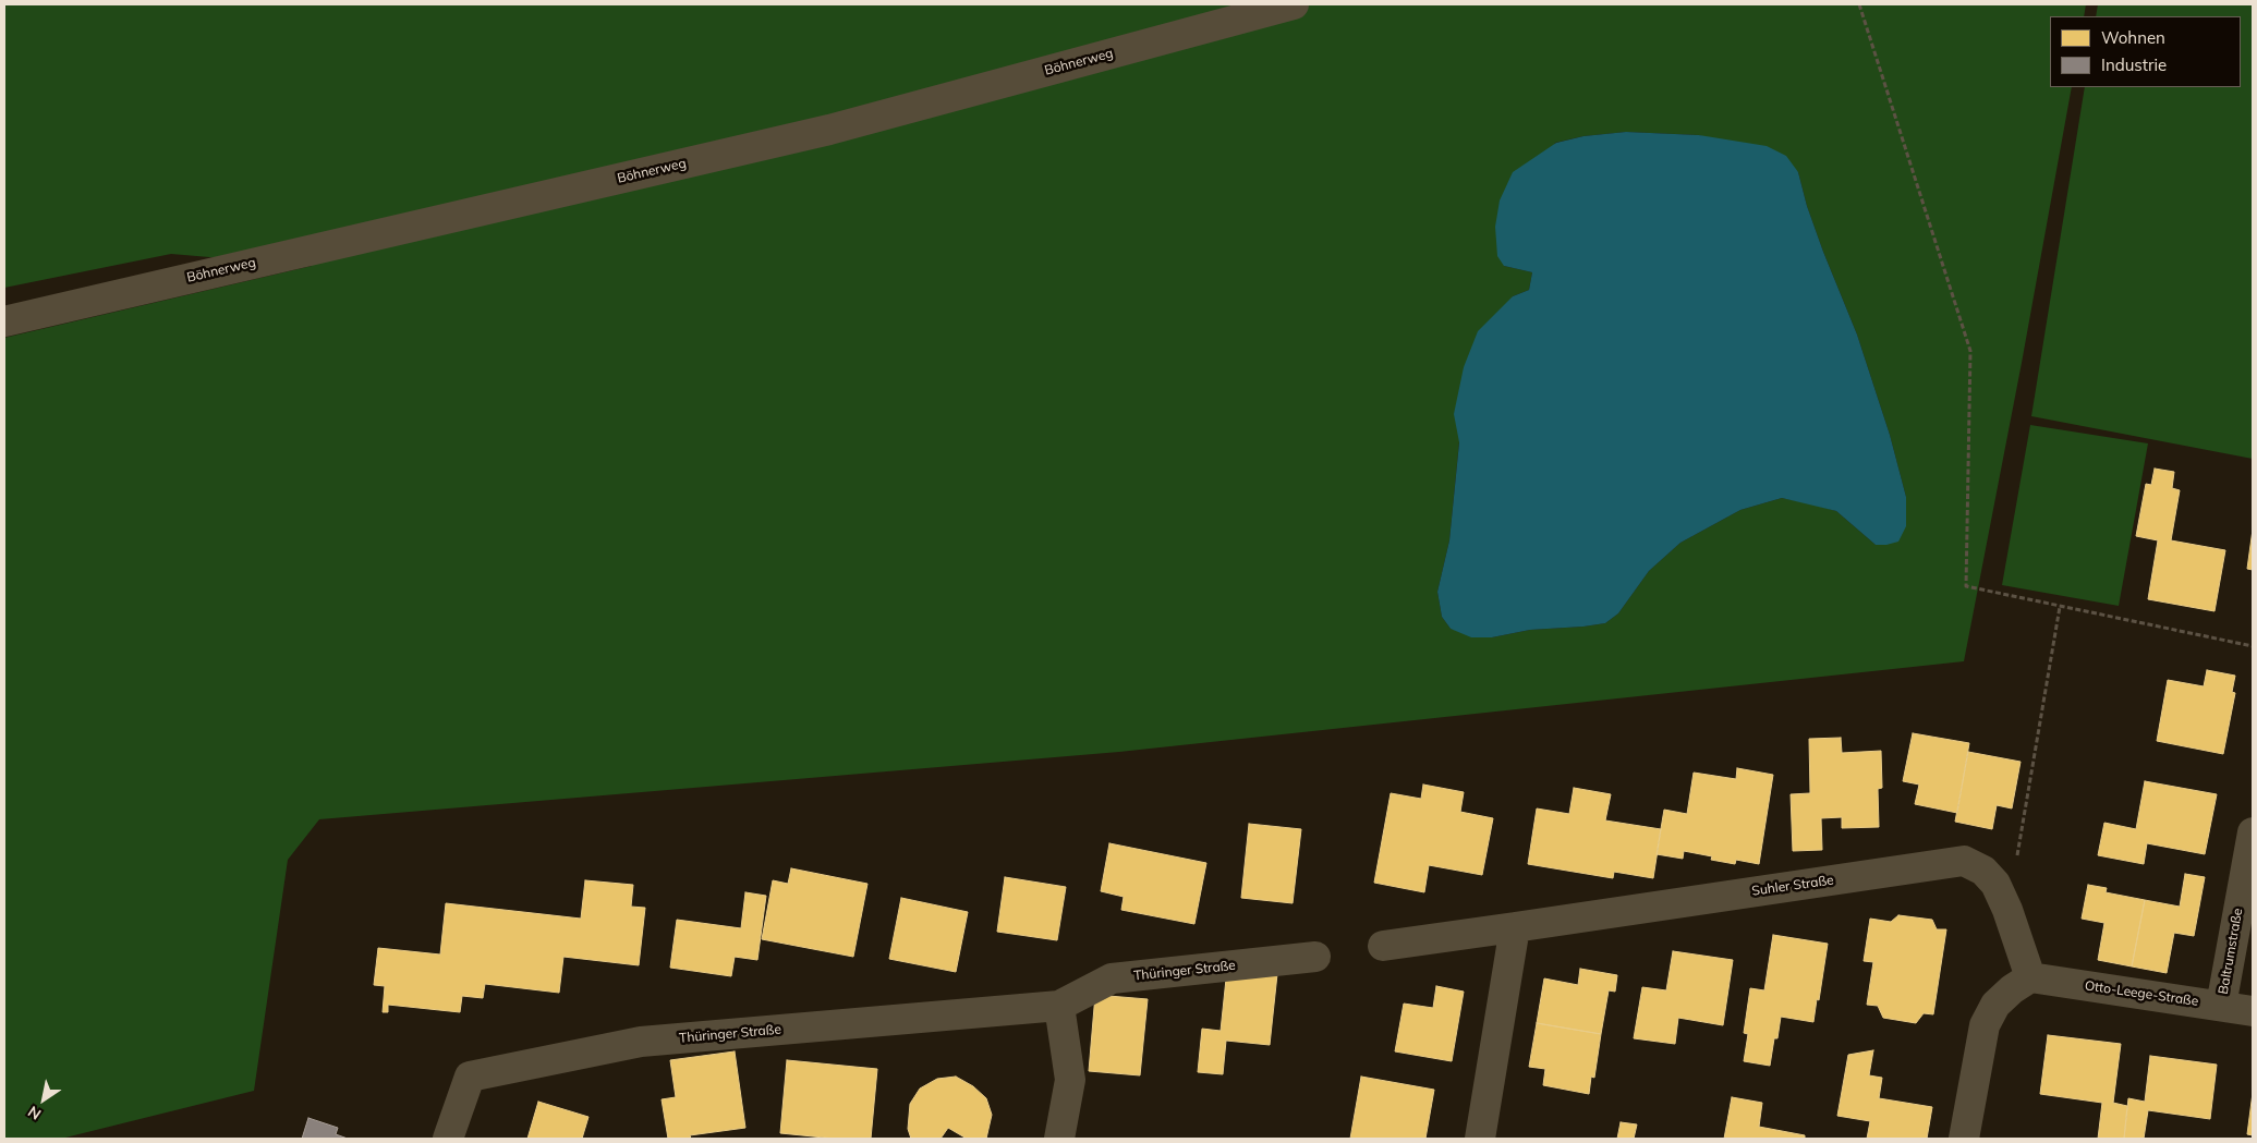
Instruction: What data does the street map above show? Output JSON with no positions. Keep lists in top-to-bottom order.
{
  "streets": {
    "street": [
      "Böhnerweg",
      "Suhler Straße",
      "Baltrumstraße",
      "Thüringer Straße",
      "Otto-Leege-Straße"
    ]
  },
  "crossings": [
    ["Suhler Straße", "Otto-Leege-Straße"],
    ["Baltrumstraße", "Otto-Leege-Straße"]
  ],
  "legend": ["Wohnen", "Industrie"],
  "north": "bottom left"
}
